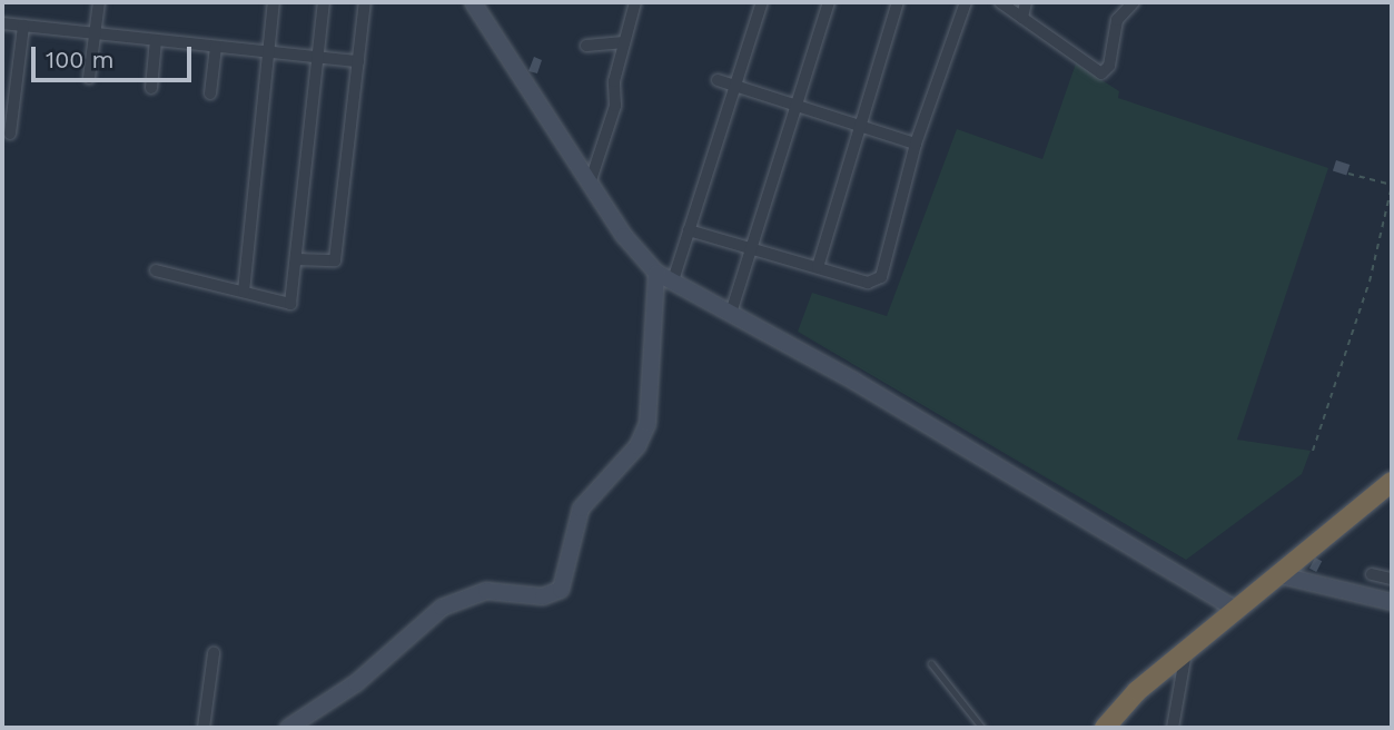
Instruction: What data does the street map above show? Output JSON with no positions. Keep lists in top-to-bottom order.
{
  "scale_bar": "100 m"
}
